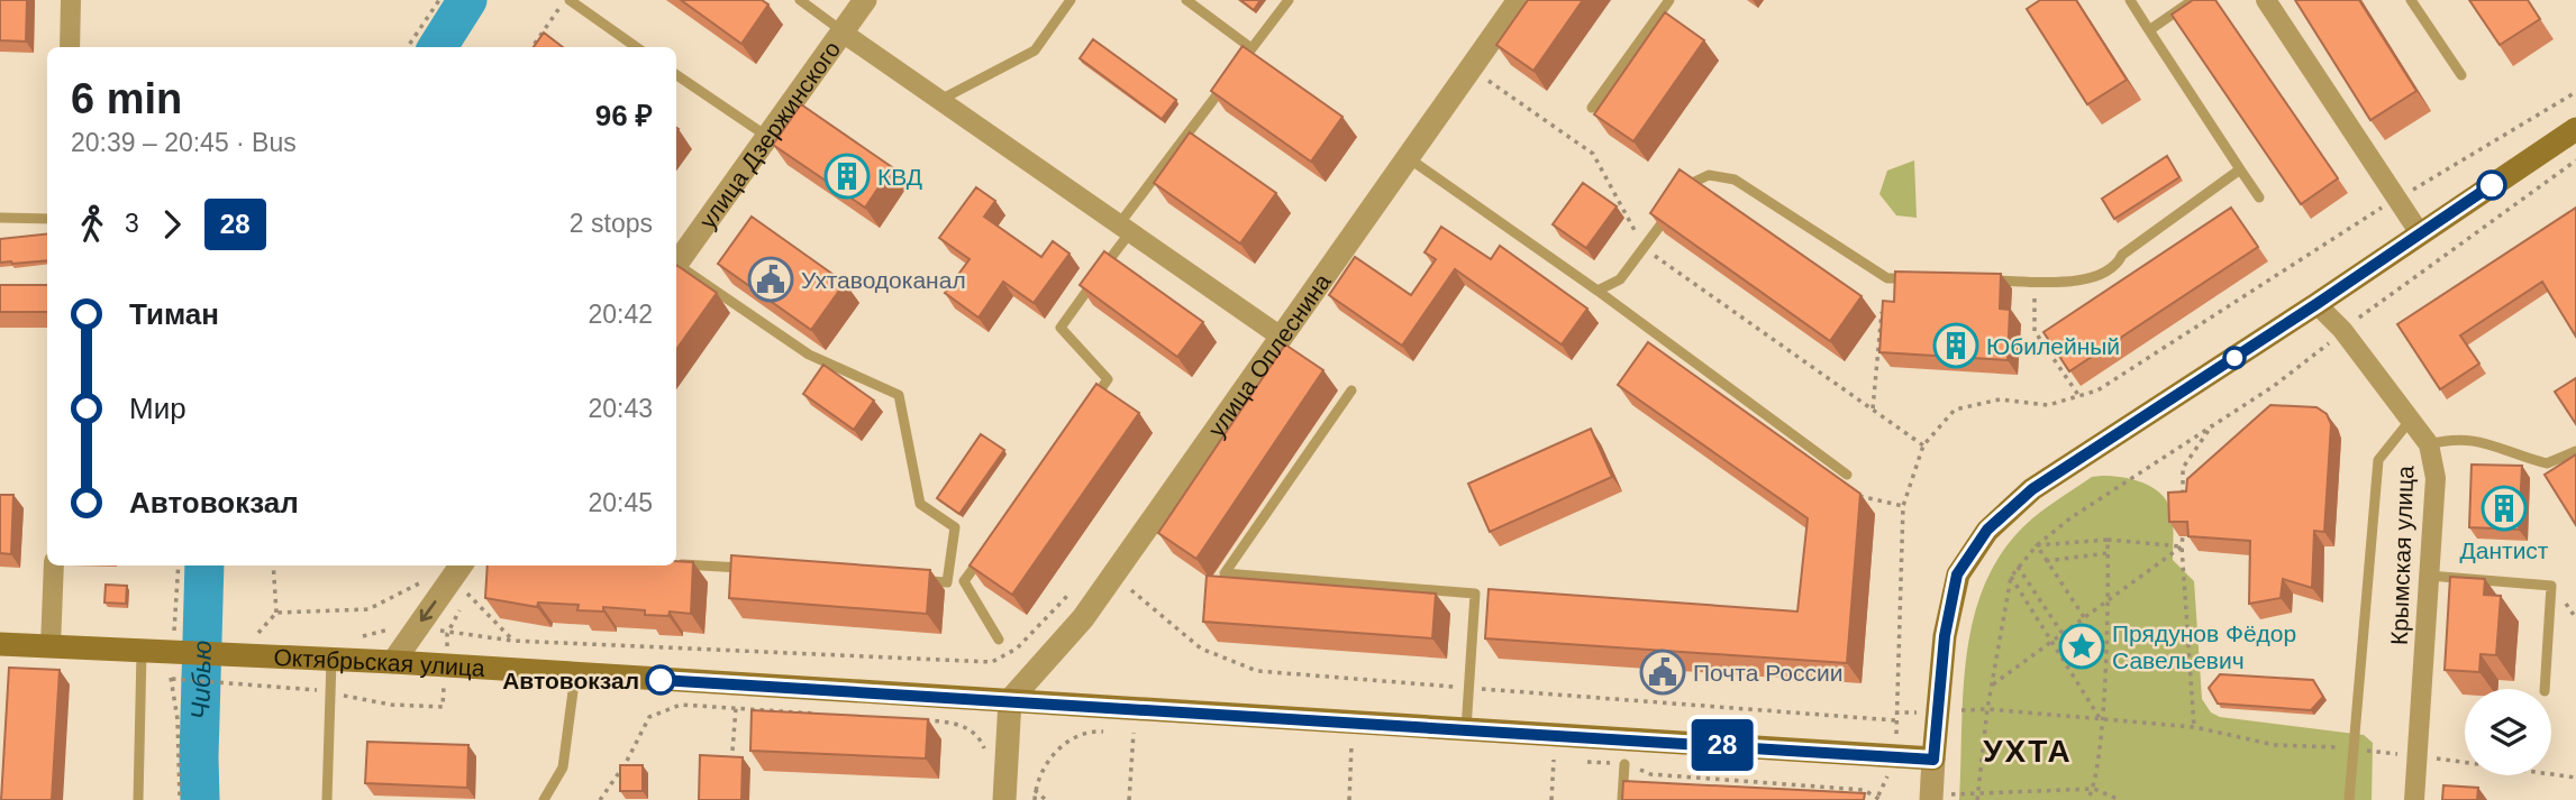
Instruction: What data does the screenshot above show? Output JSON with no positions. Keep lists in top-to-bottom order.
{
  "streets": {
    "main road": ["Октябрьская улица"],
    "street": ["улица Дзержинского", "улица Оплеснина", "Крымская улица"]
  },
  "crossings": [
    ["улица Оплеснина", "Октябрьская улица"]
  ],
  "districts": ["УХТА"],
  "water": ["Чибью"],
  "places": {
    "building": ["КВД", "Юбилейный", "Дантист"],
    "public building": ["Ухтаводоканал", "Почта России"],
    "place": ["Прядунов Фёдор Савельевич"],
    "other": ["Автовокзал"]
  },
  "lines": ["bus line 28"],
  "page": {
    "on_map": "28",
    "heading": ["6 min", "20:39 – 20:45 · Bus", "96 ₽"],
    "legs": ["3", "28", "2 stops"],
    "list": [
      {
        "name": "Тиман",
        "value": "20:42"
      },
      {
        "name": "Мир",
        "value": "20:43"
      },
      {
        "name": "Автовокзал",
        "value": "20:45"
      }
    ]
  }
}
